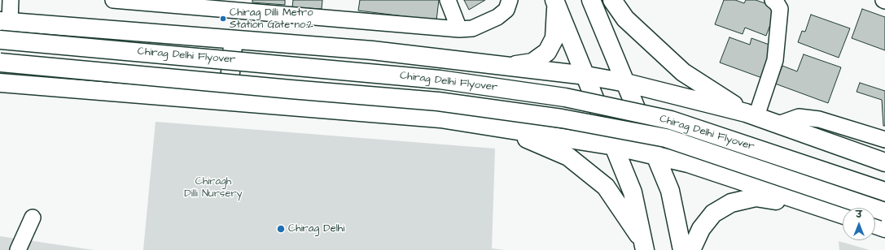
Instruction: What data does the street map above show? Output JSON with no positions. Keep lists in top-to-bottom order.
{
  "streets": {
    "main road": ["Chirag Delhi Flyover"]
  },
  "parks": ["Chiragh Dilli Nursery"],
  "places": ["Chirag Dilli Metro Station Gate no.2", "Chirag Delhi"],
  "north": "top"
}
